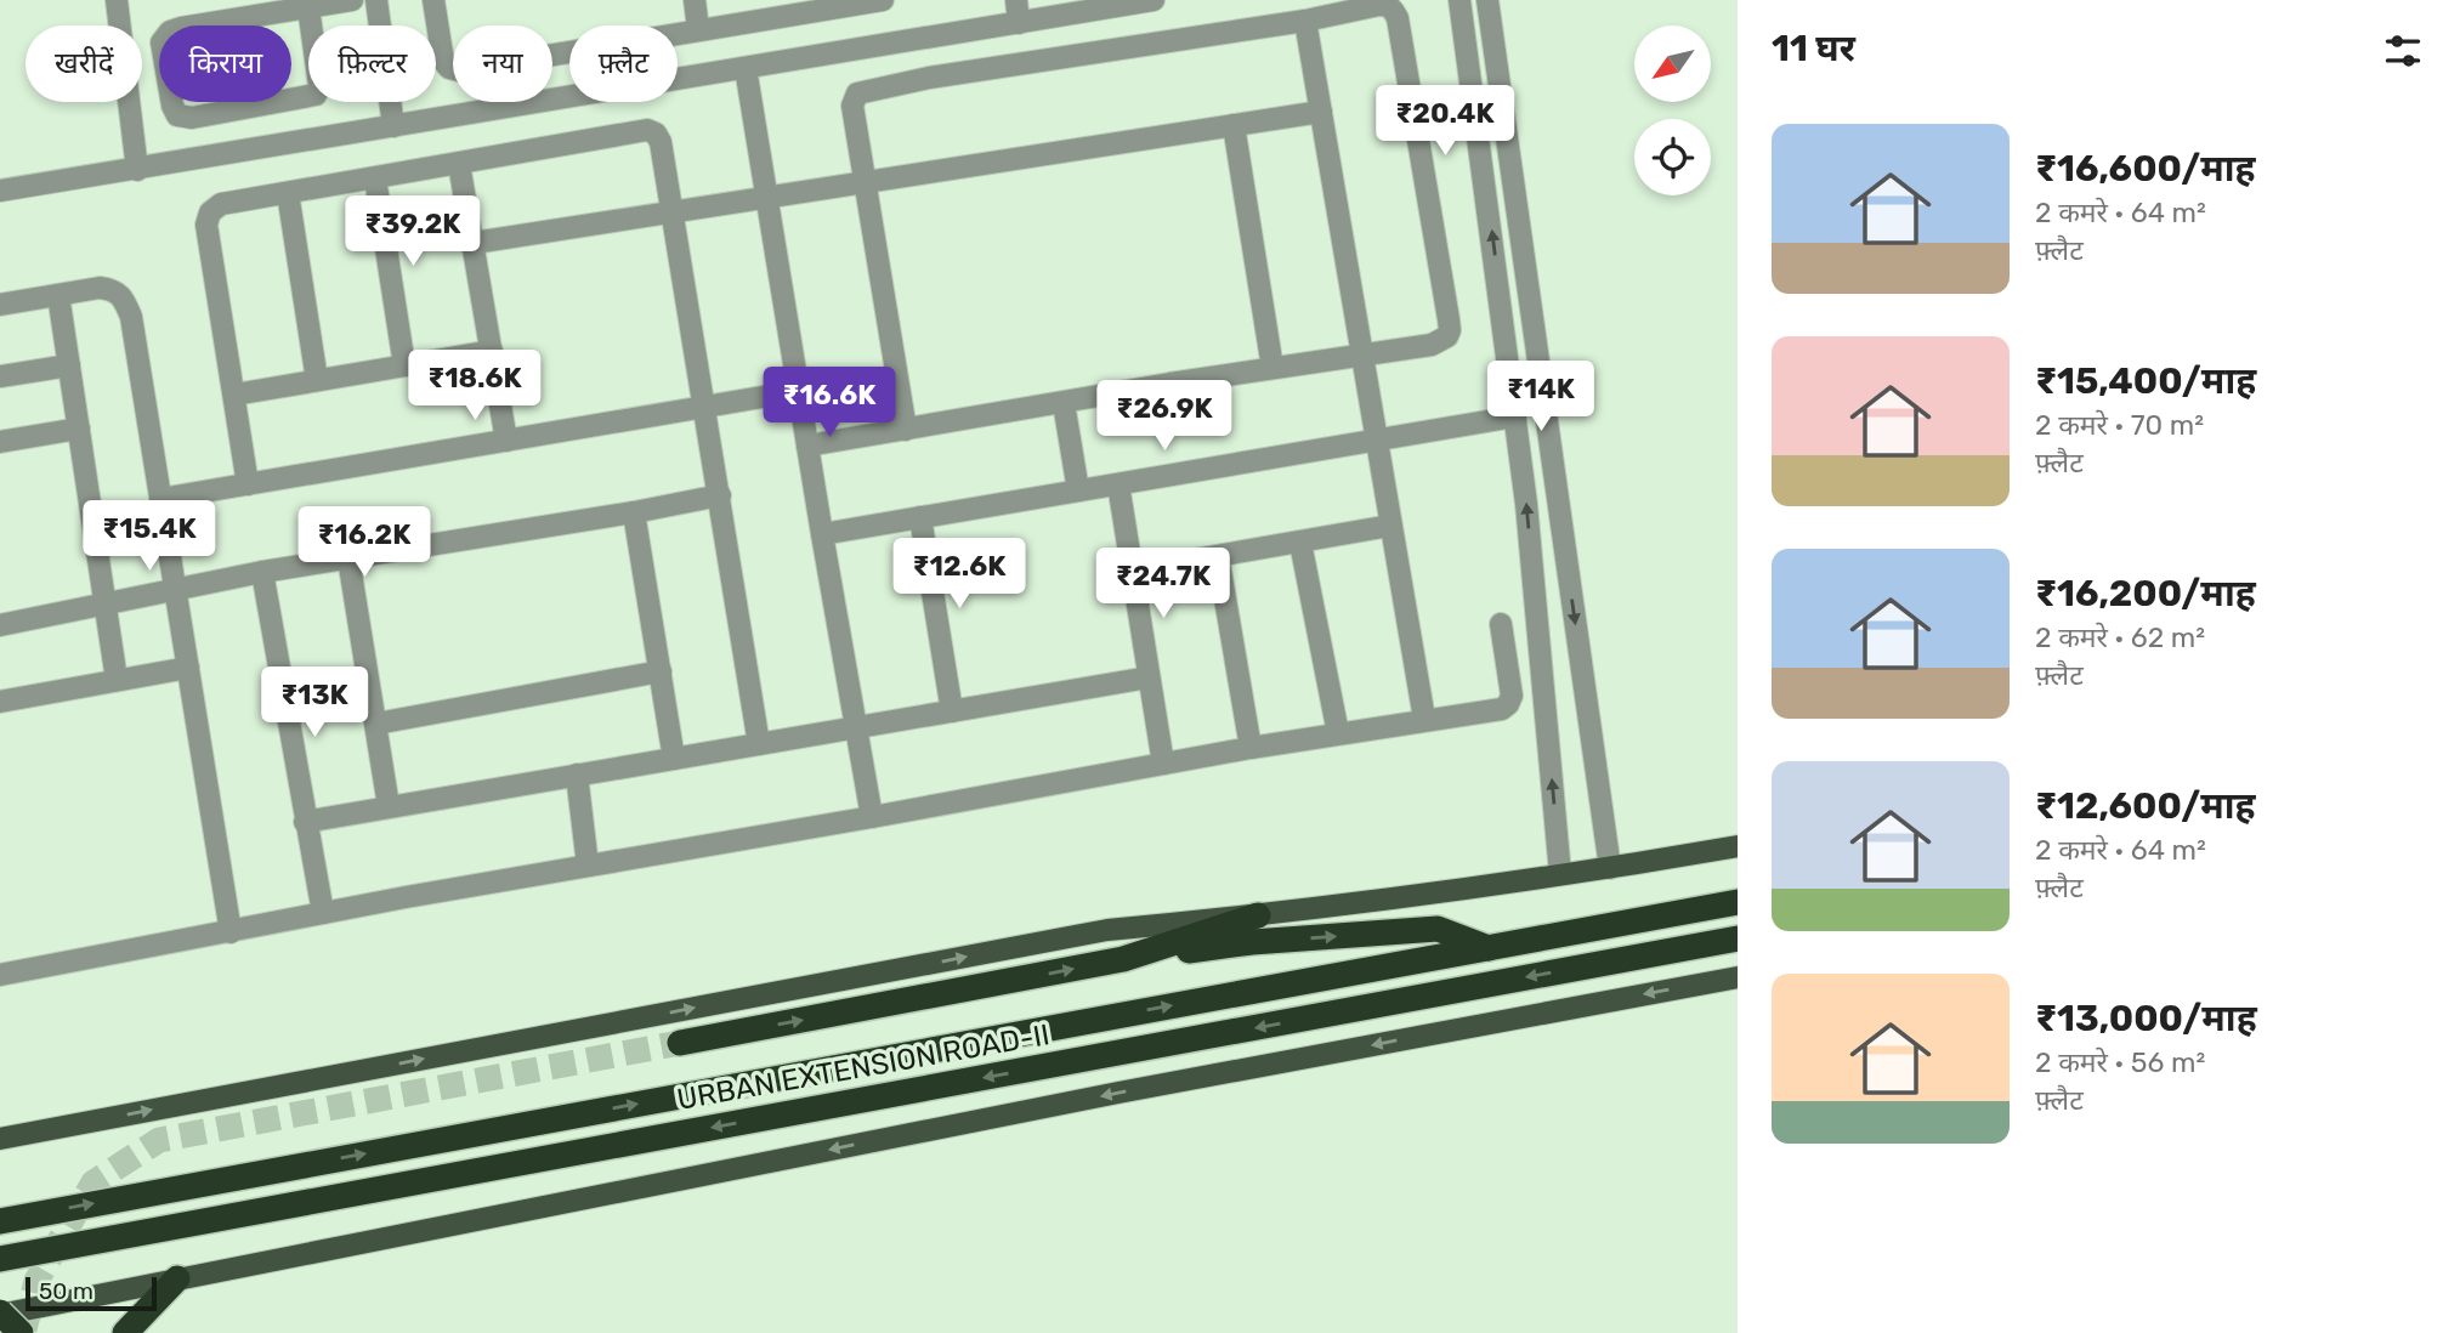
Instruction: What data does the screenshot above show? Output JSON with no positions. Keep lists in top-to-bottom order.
{
  "streets": {
    "highway": ["URBAN EXTENSION ROAD-II"]
  },
  "scale_bar": "50 m",
  "north": "bottom left",
  "page": {
    "heading": "11 घर",
    "chip": [
      "खरीदें",
      "किराया",
      "फ़िल्टर",
      "नया",
      "फ़्लैट"
    ],
    "price": [
      "₹20.4K",
      "₹39.2K",
      "₹18.6K",
      "₹14K",
      "₹16.6K",
      "₹26.9K",
      "₹15.4K",
      "₹16.2K",
      "₹12.6K",
      "₹24.7K",
      "₹13K"
    ],
    "list": [
      {
        "name": "₹16,600/माह",
        "note": "2 कमरे · 64 m² · फ़्लैट"
      },
      {
        "name": "₹15,400/माह",
        "note": "2 कमरे · 70 m² · फ़्लैट"
      },
      {
        "name": "₹16,200/माह",
        "note": "2 कमरे · 62 m² · फ़्लैट"
      },
      {
        "name": "₹12,600/माह",
        "note": "2 कमरे · 64 m² · फ़्लैट"
      },
      {
        "name": "₹13,000/माह",
        "note": "2 कमरे · 56 m² · फ़्लैट"
      }
    ],
    "scale": "50 m"
  }
}
